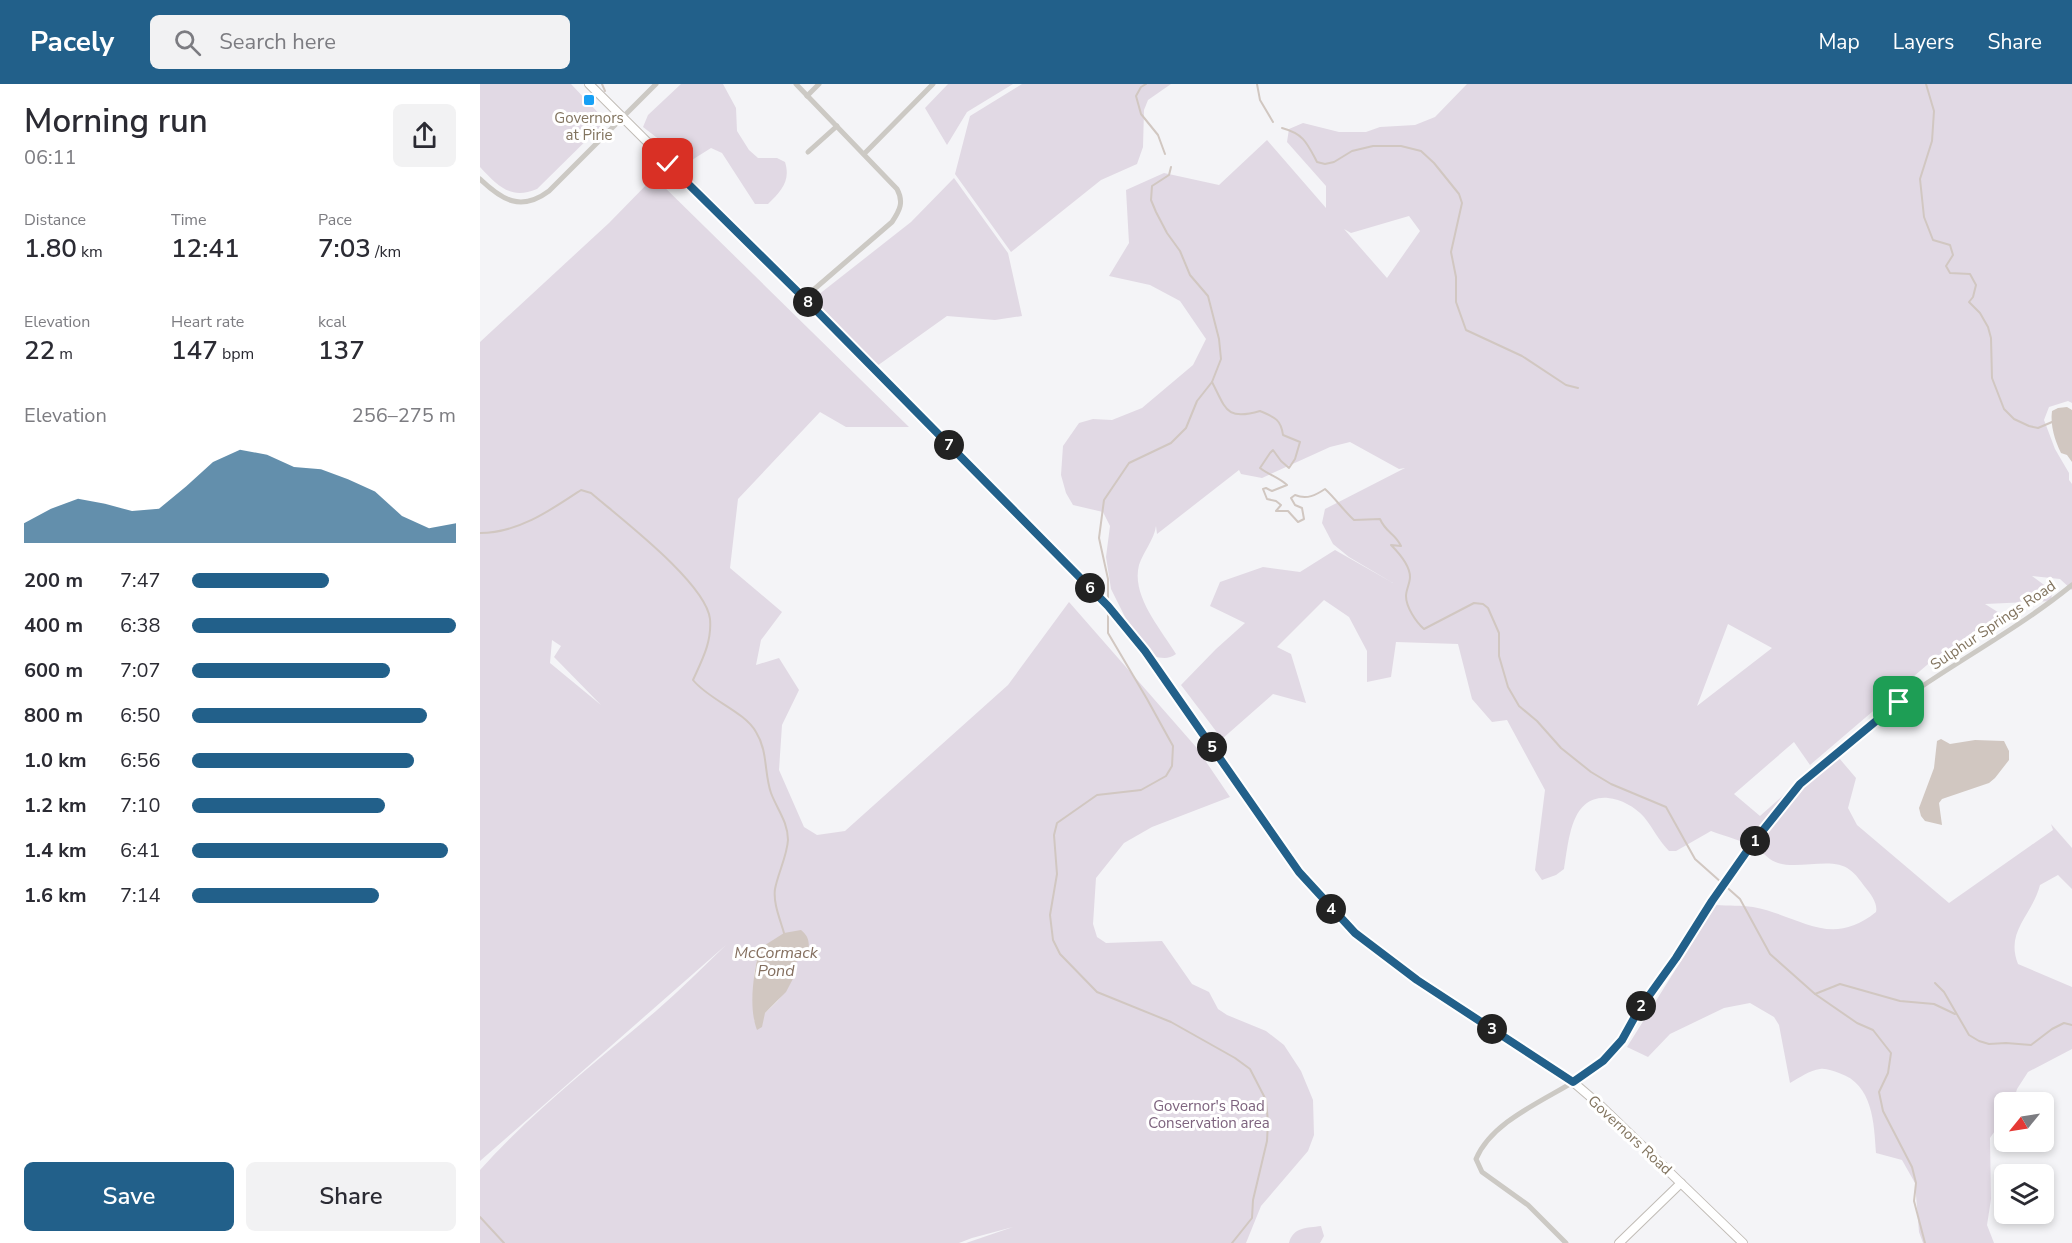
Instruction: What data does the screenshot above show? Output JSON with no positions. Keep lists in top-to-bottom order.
{
  "streets": {
    "main road": ["Governors Road"],
    "street": ["Sulphur Springs Road"]
  },
  "crossings": [
    ["Sulphur Springs Road", "Governors Road"]
  ],
  "water": ["McCormack Pond"],
  "parks": ["Governor's Road Conservation area"],
  "places": {
    "transit": ["Governors at Pirie"]
  },
  "north": "bottom left",
  "page": {
    "header": "Pacely",
    "search": "Search here",
    "nav": ["Map", "Layers", "Share"],
    "heading": ["Morning run", "06:11"],
    "stats": [
      ["Distance", "1.80 km"],
      ["Time", "12:41"],
      ["Pace", "7:03 /km"],
      ["Elevation", "22 m"],
      ["Heart rate", "147 bpm"],
      ["kcal", "137"]
    ],
    "pins": [
      "8",
      "7",
      "6",
      "5",
      "1",
      "4",
      "2",
      "3"
    ],
    "chart": ["Elevation", "256–275 m"],
    "list": [
      {
        "name": "200 m",
        "note": "7:47"
      },
      {
        "name": "400 m",
        "note": "6:38"
      },
      {
        "name": "600 m",
        "note": "7:07"
      },
      {
        "name": "800 m",
        "note": "6:50"
      },
      {
        "name": "1.0 km",
        "note": "6:56"
      },
      {
        "name": "1.2 km",
        "note": "7:10"
      },
      {
        "name": "1.4 km",
        "note": "6:41"
      },
      {
        "name": "1.6 km",
        "note": "7:14"
      }
    ],
    "buttons": ["Save", "Share"]
  }
}
